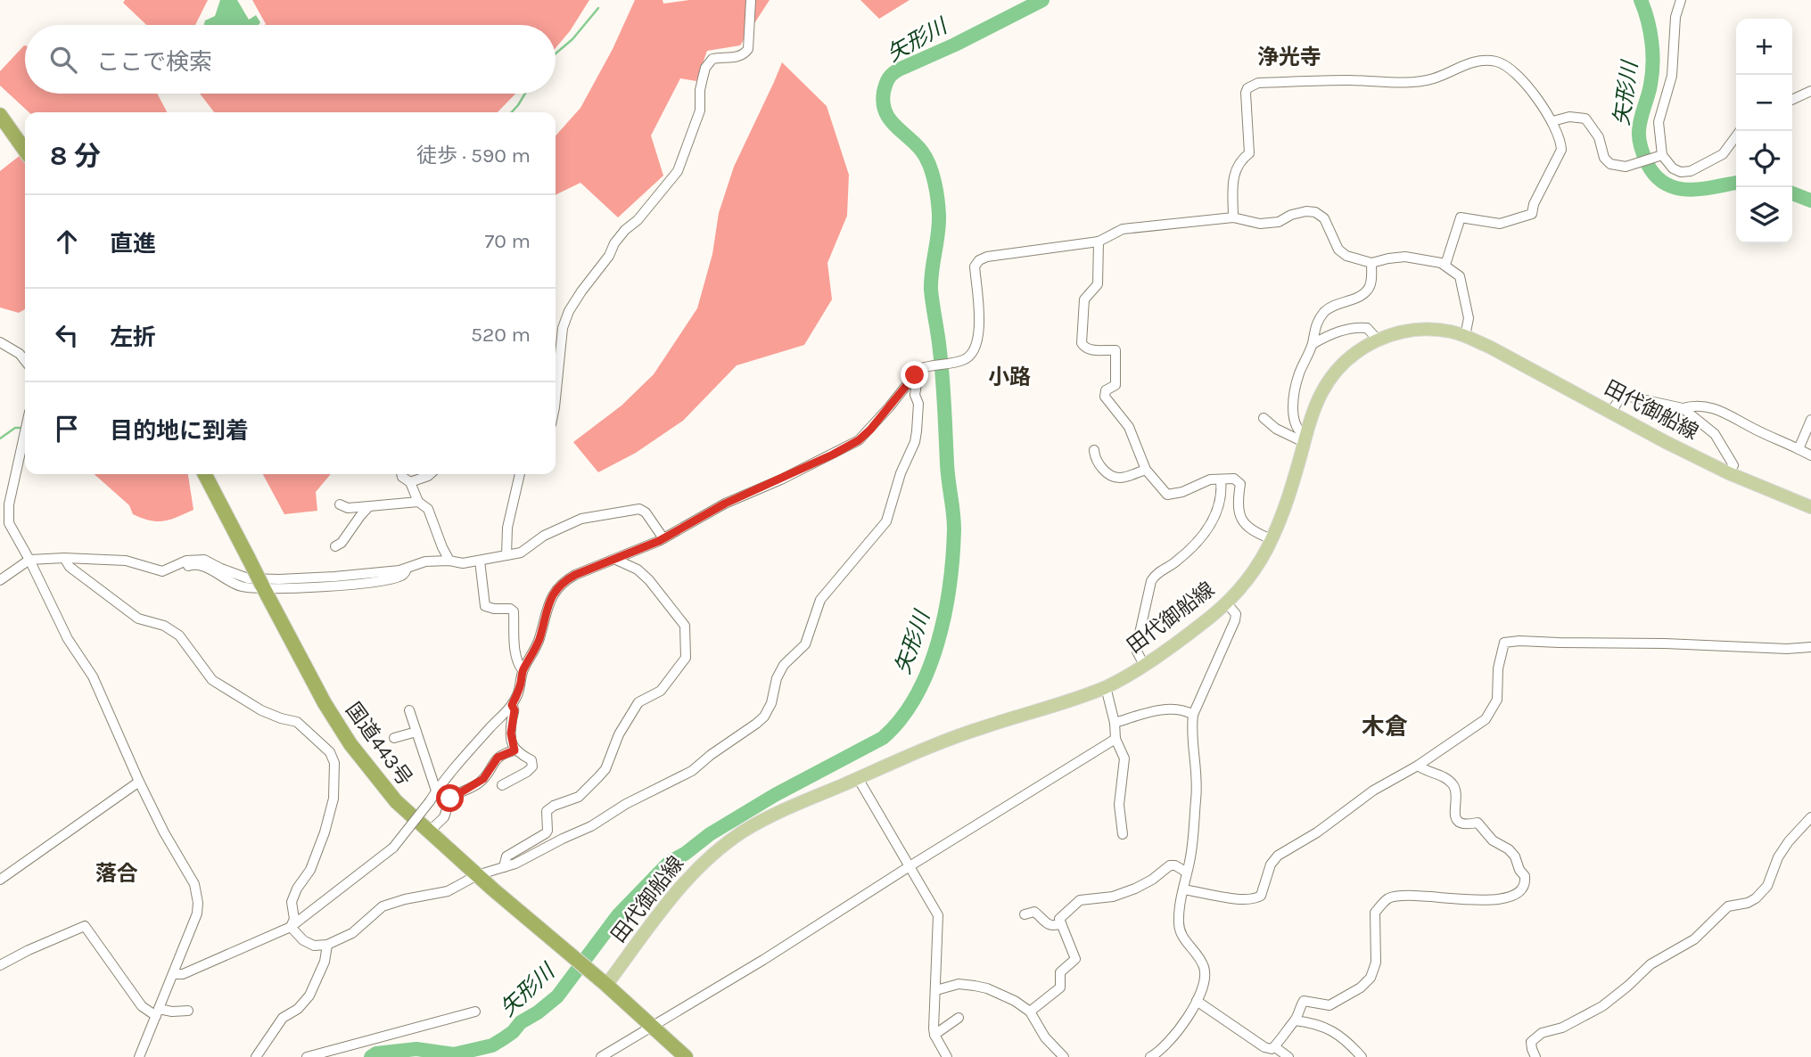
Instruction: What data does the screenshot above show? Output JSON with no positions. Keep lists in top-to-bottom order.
{
  "streets": {
    "highway": ["国道443号"],
    "main road": ["田代御船線"]
  },
  "crossings": [
    ["田代御船線", "国道443号"]
  ],
  "districts": [
    "浄光寺",
    "小路",
    "木倉",
    "落合"
  ],
  "water": ["矢形川"],
  "page": {
    "map_buttons": ["+", "−"],
    "search": "ここで検索",
    "heading": ["8 分", "徒歩 · 590 m"],
    "list": [
      ["直進", "70 m"],
      ["左折", "520 m"],
      "目的地に到着"
    ]
  }
}
